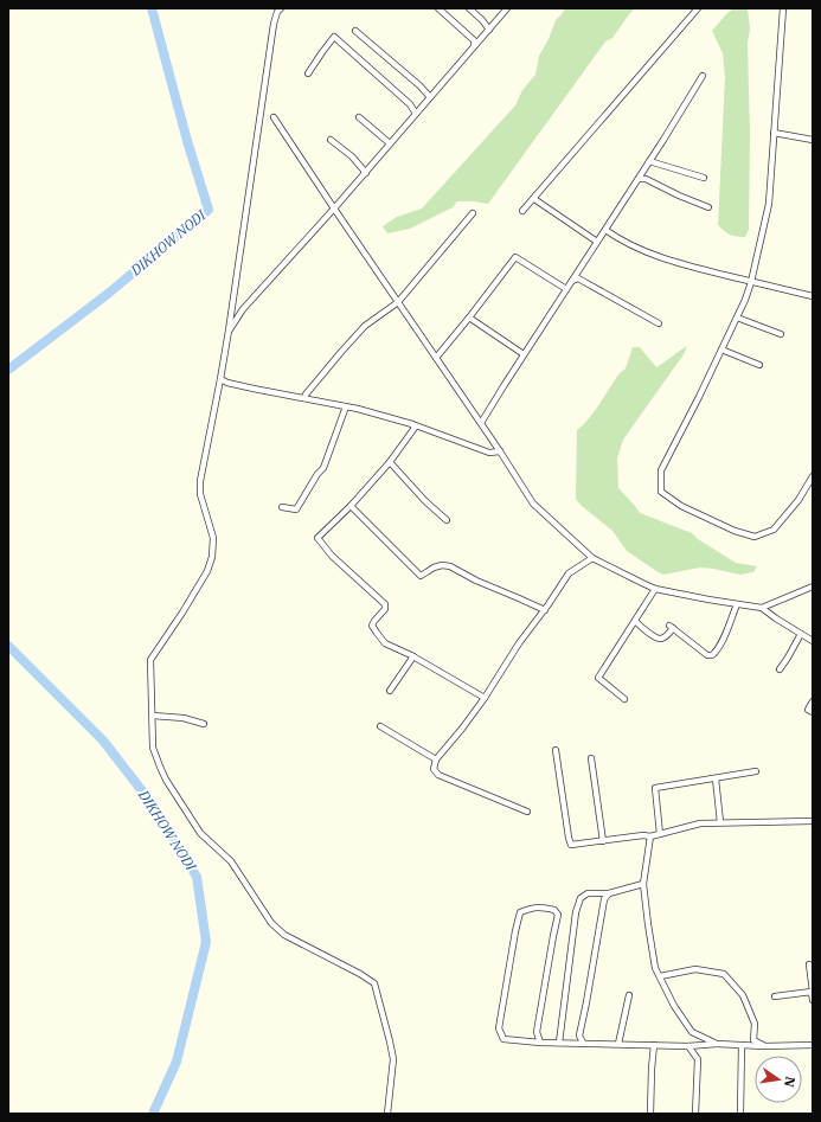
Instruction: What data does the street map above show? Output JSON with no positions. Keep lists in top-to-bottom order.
{
  "water": ["DIKHOW NODI"],
  "north": "right"
}
